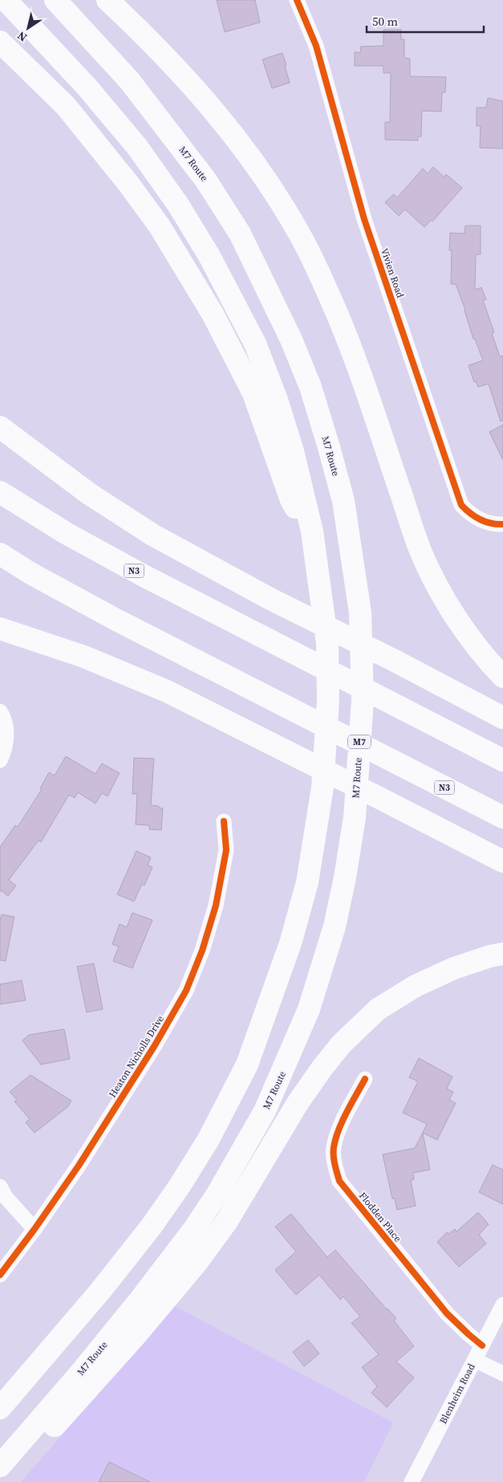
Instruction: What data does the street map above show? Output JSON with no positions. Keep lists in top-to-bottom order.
{
  "streets": {
    "highway": ["M7 Route", "N3", "M7"],
    "street": [
      "Vivien Road",
      "Heaton Nicholls Drive",
      "Flodden Place",
      "Blenheim Road"
    ]
  },
  "crossings": [
    ["Flodden Place", "Blenheim Road"]
  ],
  "scale_bar": "50 m",
  "north": "bottom left"
}
